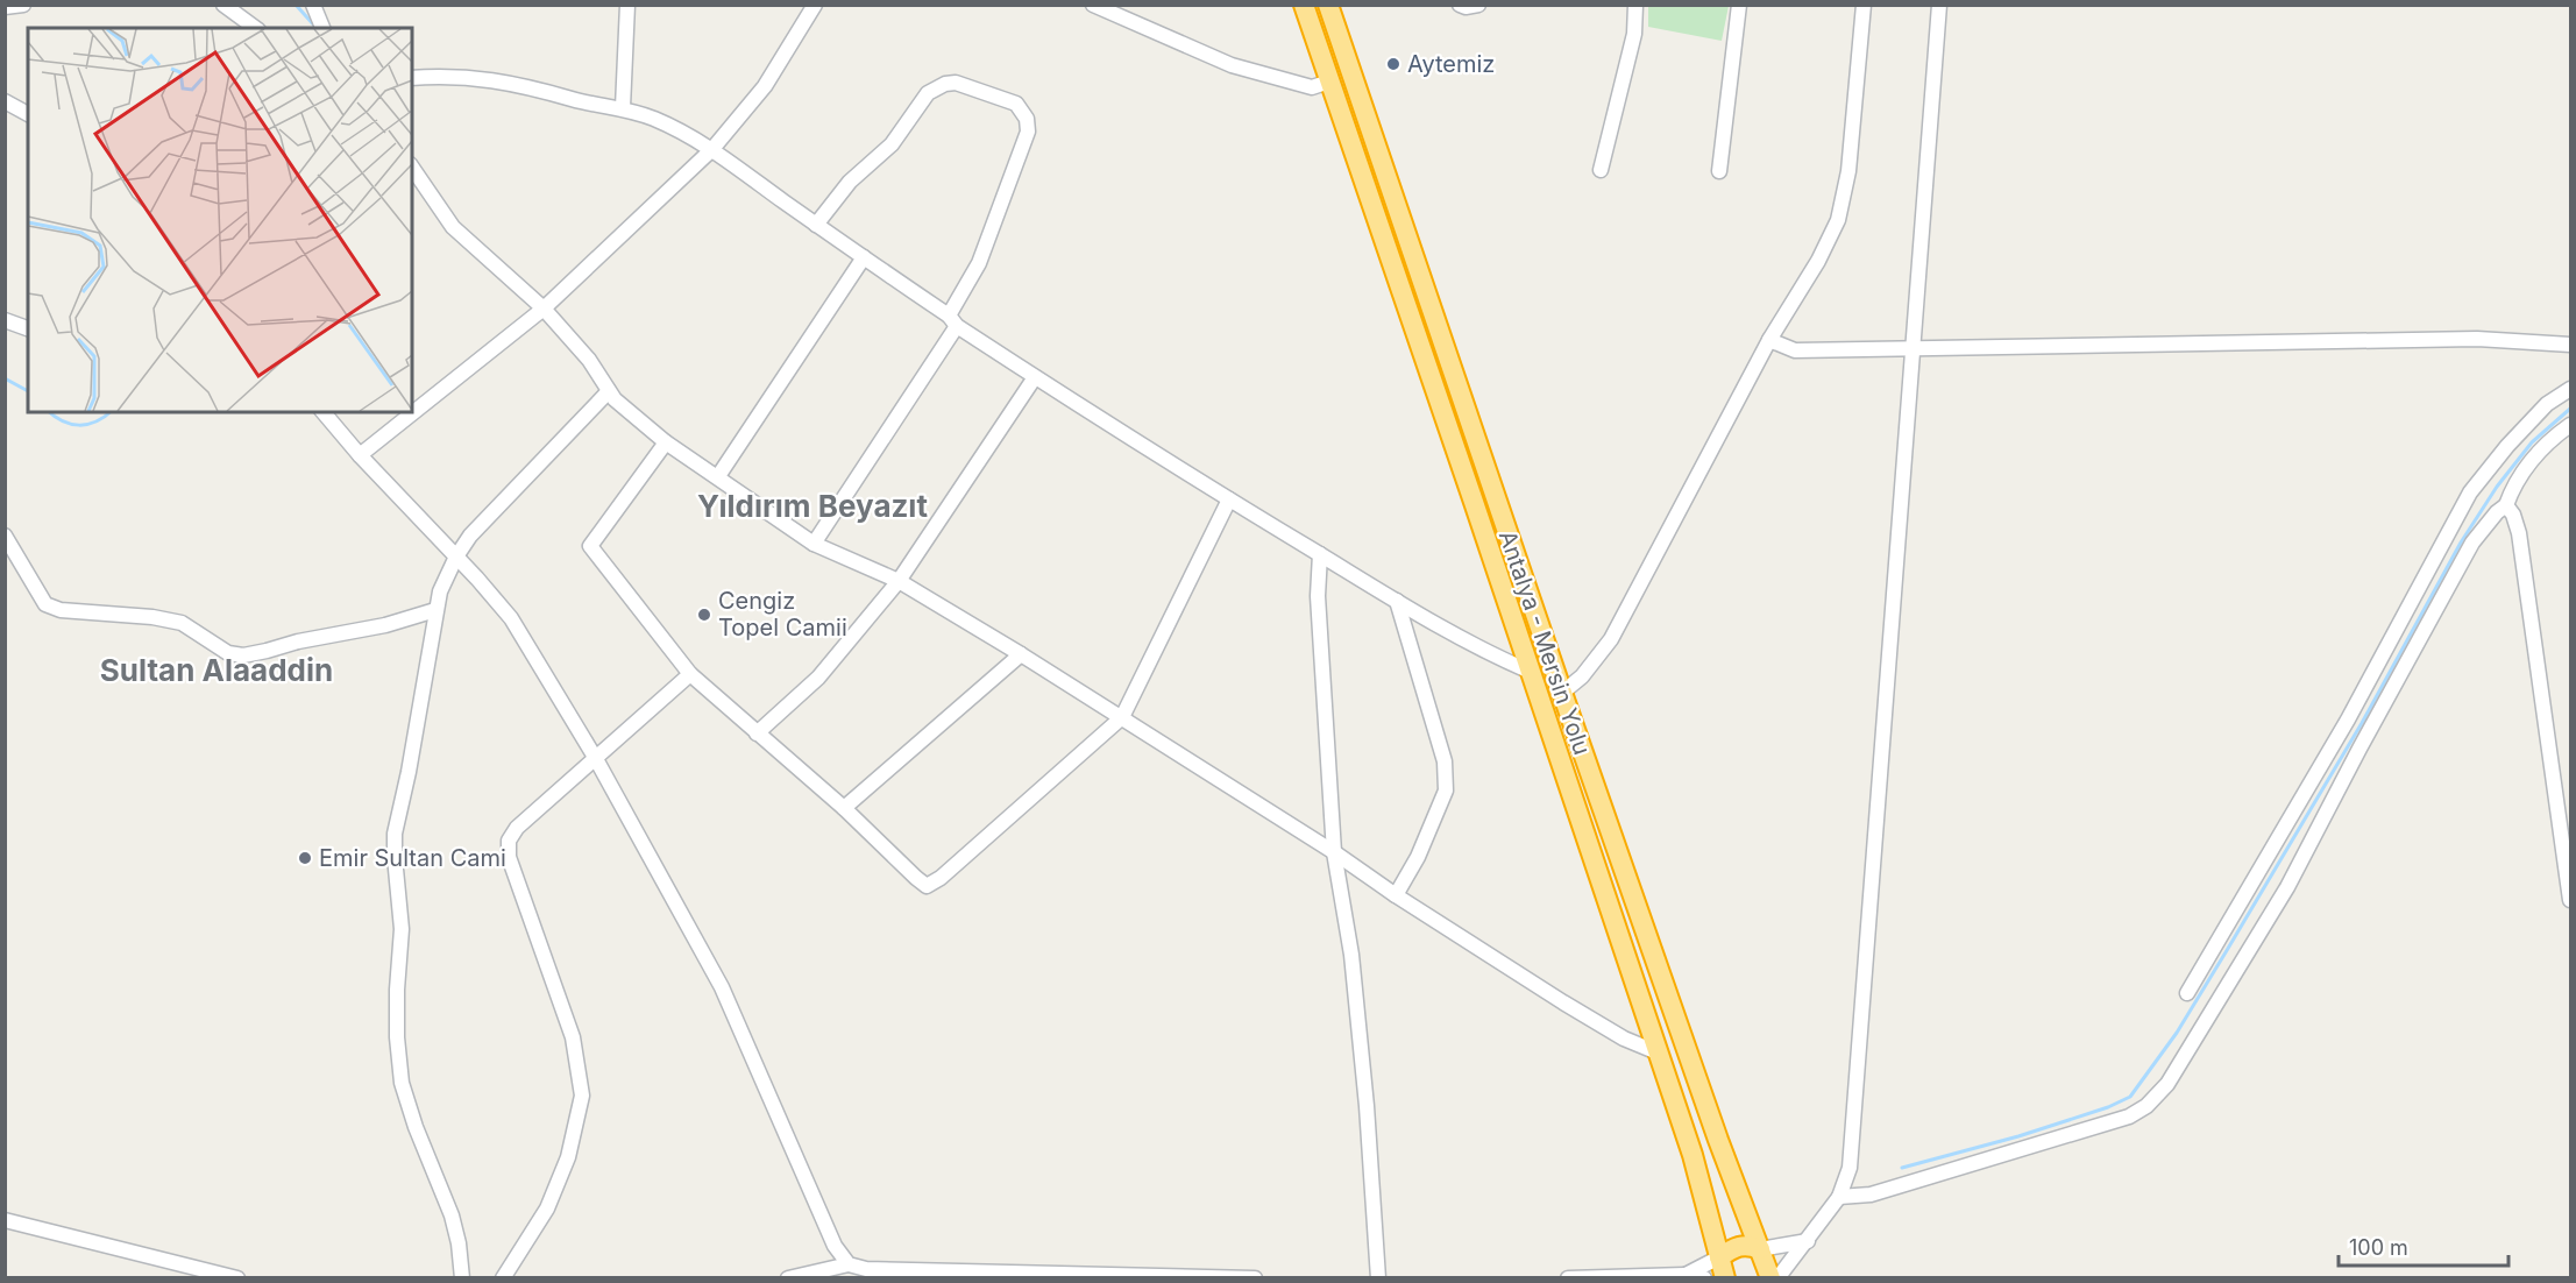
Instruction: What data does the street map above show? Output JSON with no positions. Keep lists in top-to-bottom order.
{
  "streets": {
    "highway": ["Antalya - Mersin Yolu"]
  },
  "districts": ["Yıldırım Beyazıt", "Sultan Alaaddin"],
  "places": ["Aytemiz", "Cengiz Topel Camii", "Emir Sultan Cami"],
  "scale_bar": "100 m"
}
